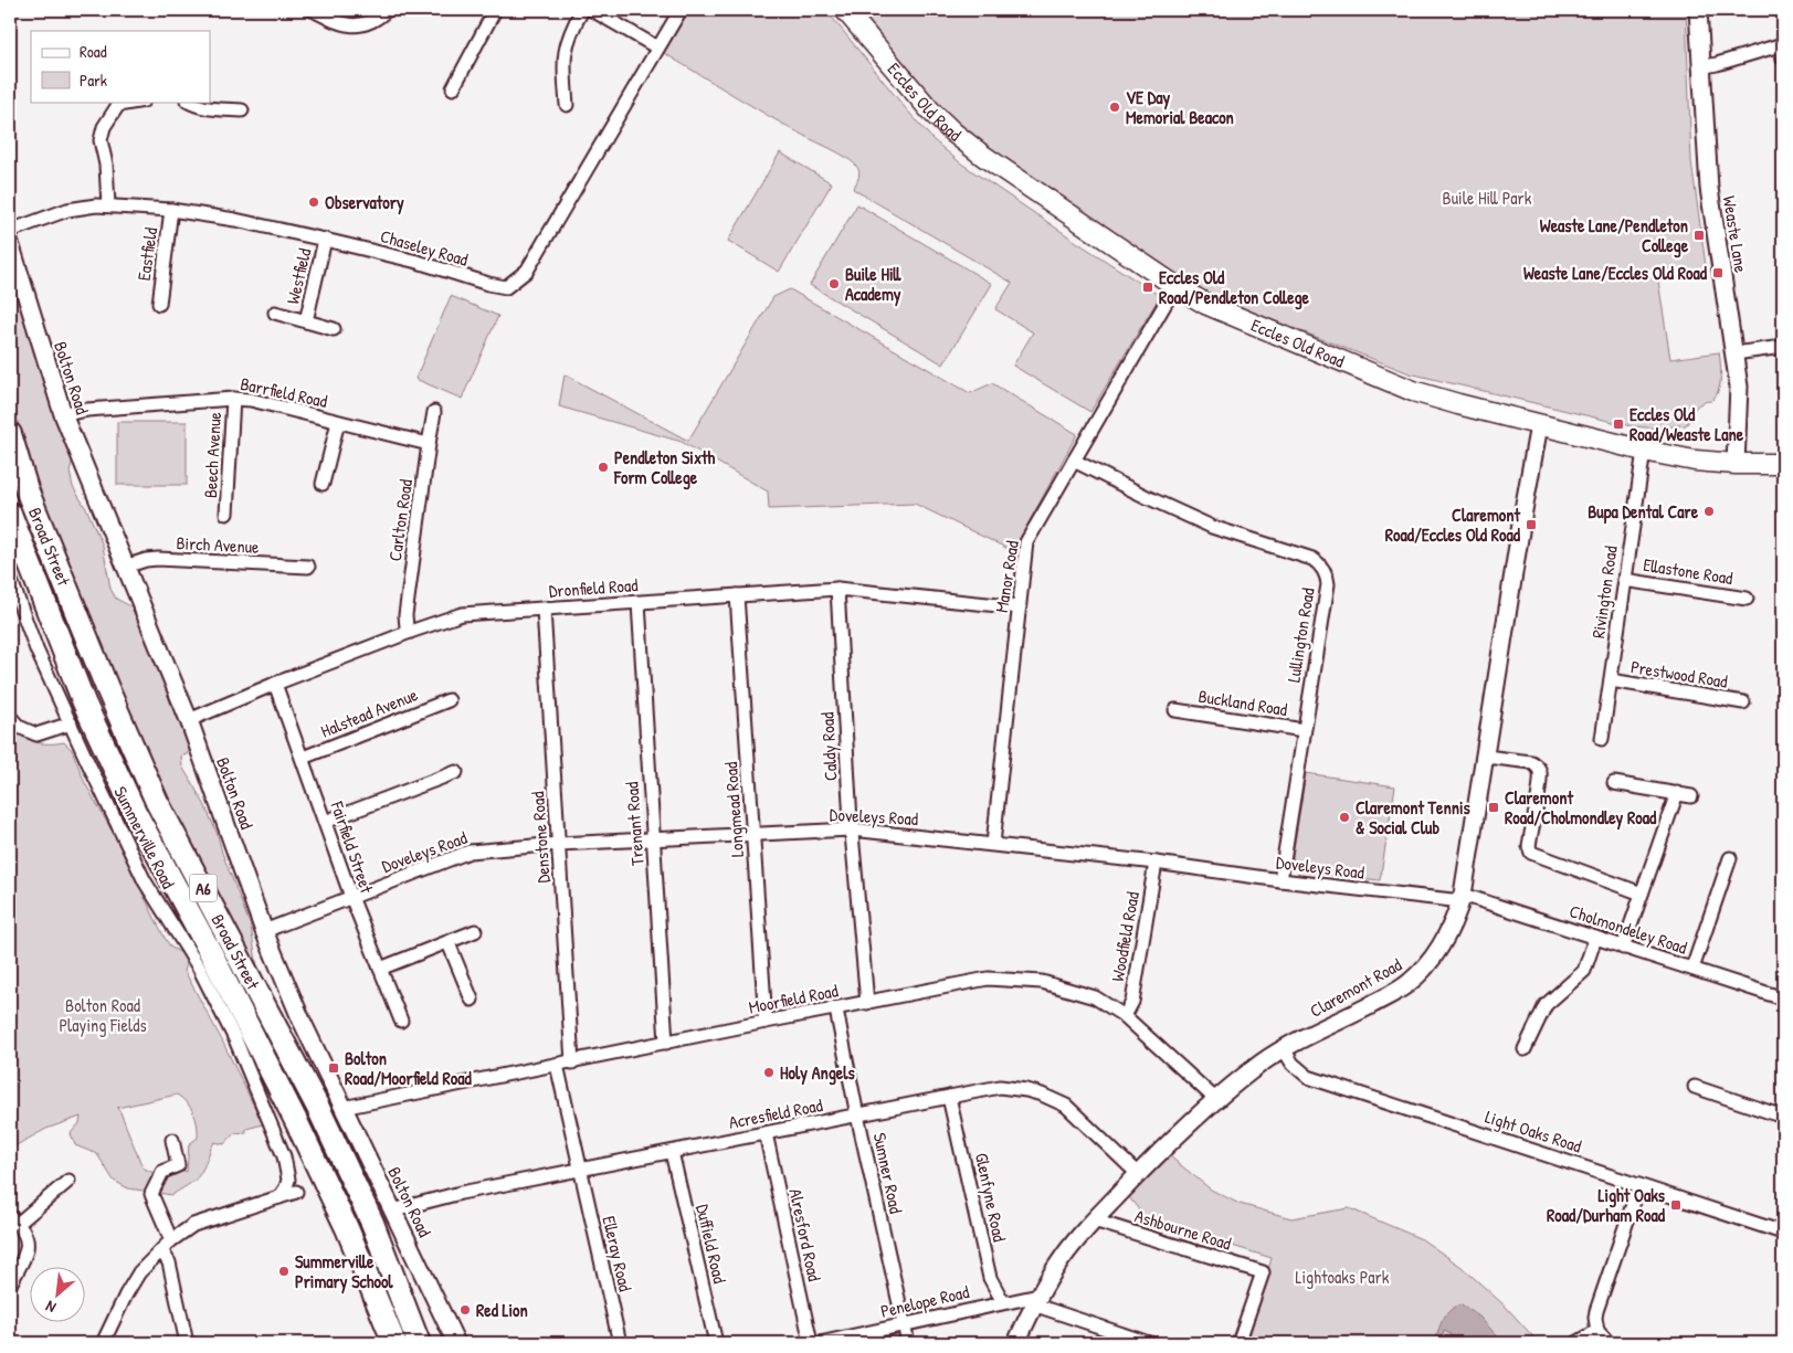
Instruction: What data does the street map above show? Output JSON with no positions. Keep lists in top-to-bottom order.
{
  "streets": {
    "highway": ["Broad Street", "A6"],
    "main road": [
      "Eccles Old Road",
      "Weaste Lane",
      "Bolton Road",
      "Claremont Road"
    ],
    "street": [
      "Chaseley Road",
      "Eastfield",
      "Westfield",
      "Barrfield Road",
      "Beech Avenue",
      "Carlton Road",
      "Birch Avenue",
      "Ellastone Road",
      "Manor Road",
      "Dronfield Road",
      "Rivington Road",
      "Lullington Road",
      "Prestwood Road",
      "Buckland Road",
      "Halstead Avenue",
      "Caldy Road",
      "Longmead Road",
      "Doveleys Road",
      "Trenant Road",
      "Summerville Road",
      "Denstone Road",
      "Fairfield Street",
      "Cholmondeley Road",
      "Woodfield Road",
      "Moorfield Road",
      "Acresfield Road",
      "Light Oaks Road",
      "Sumner Road",
      "Glenfyne Road",
      "Ashbourne Road",
      "Alresford Road",
      "Duffield Road",
      "Elleray Road",
      "Penelope Road"
    ]
  },
  "crossings": [
    ["Eccles Old Road", "Weaste Lane"],
    ["Eccles Old Road", "Manor Road"],
    ["Eccles Old Road", "Rivington Road"],
    ["Eccles Old Road", "Claremont Road"],
    ["Chaseley Road", "Eastfield"],
    ["Chaseley Road", "Westfield"],
    ["Bolton Road", "Barrfield Road"],
    ["Bolton Road", "Birch Avenue"],
    ["Bolton Road", "Dronfield Road"],
    ["Bolton Road", "Doveleys Road"],
    ["Bolton Road", "Moorfield Road"],
    ["Bolton Road", "Acresfield Road"],
    ["Barrfield Road", "Beech Avenue"],
    ["Barrfield Road", "Carlton Road"],
    ["Carlton Road", "Dronfield Road"],
    ["Ellastone Road", "Rivington Road"],
    ["Manor Road", "Dronfield Road"],
    ["Manor Road", "Lullington Road"],
    ["Manor Road", "Doveleys Road"],
    ["Dronfield Road", "Caldy Road"],
    ["Dronfield Road", "Longmead Road"],
    ["Dronfield Road", "Trenant Road"],
    ["Dronfield Road", "Denstone Road"],
    ["Dronfield Road", "Fairfield Street"],
    ["Rivington Road", "Prestwood Road"],
    ["Lullington Road", "Buckland Road"],
    ["Lullington Road", "Doveleys Road"],
    ["Halstead Avenue", "Fairfield Street"],
    ["Caldy Road", "Doveleys Road"],
    ["Caldy Road", "Moorfield Road"],
    ["Longmead Road", "Doveleys Road"],
    ["Longmead Road", "Moorfield Road"],
    ["Doveleys Road", "Trenant Road"],
    ["Doveleys Road", "Denstone Road"],
    ["Doveleys Road", "Fairfield Street"],
    ["Doveleys Road", "Cholmondeley Road"],
    ["Doveleys Road", "Woodfield Road"],
    ["Doveleys Road", "Claremont Road"],
    ["Trenant Road", "Moorfield Road"],
    ["Denstone Road", "Moorfield Road"],
    ["Cholmondeley Road", "Claremont Road"],
    ["Woodfield Road", "Moorfield Road"],
    ["Claremont Road", "Moorfield Road"],
    ["Claremont Road", "Acresfield Road"],
    ["Claremont Road", "Light Oaks Road"],
    ["Claremont Road", "Ashbourne Road"],
    ["Claremont Road", "Penelope Road"],
    ["Moorfield Road", "Sumner Road"],
    ["Moorfield Road", "Elleray Road"],
    ["Acresfield Road", "Sumner Road"],
    ["Acresfield Road", "Glenfyne Road"],
    ["Acresfield Road", "Alresford Road"],
    ["Acresfield Road", "Duffield Road"],
    ["Acresfield Road", "Elleray Road"],
    ["Sumner Road", "Penelope Road"],
    ["Glenfyne Road", "Penelope Road"]
  ],
  "parks": ["Buile Hill Park", "Bolton Road Playing Fields", "Lightoaks Park"],
  "places": {
    "other": [
      "VE Day Memorial Beacon",
      "Observatory",
      "Buile Hill Academy",
      "Pendleton Sixth Form College",
      "Bupa Dental Care",
      "Claremont Tennis & Social Club",
      "Holy Angels",
      "Summerville Primary School",
      "Red Lion"
    ],
    "transit": [
      "Weaste Lane/Pendleton College",
      "Weaste Lane/Eccles Old Road",
      "Eccles Old Road/Pendleton College",
      "Eccles Old Road/Weaste Lane",
      "Claremont Road/Eccles Old Road",
      "Claremont Road/Cholmondley Road",
      "Bolton Road/Moorfield Road",
      "Light Oaks Road/Durham Road"
    ]
  },
  "legend": ["Road", "Park"],
  "north": "bottom left"
}
